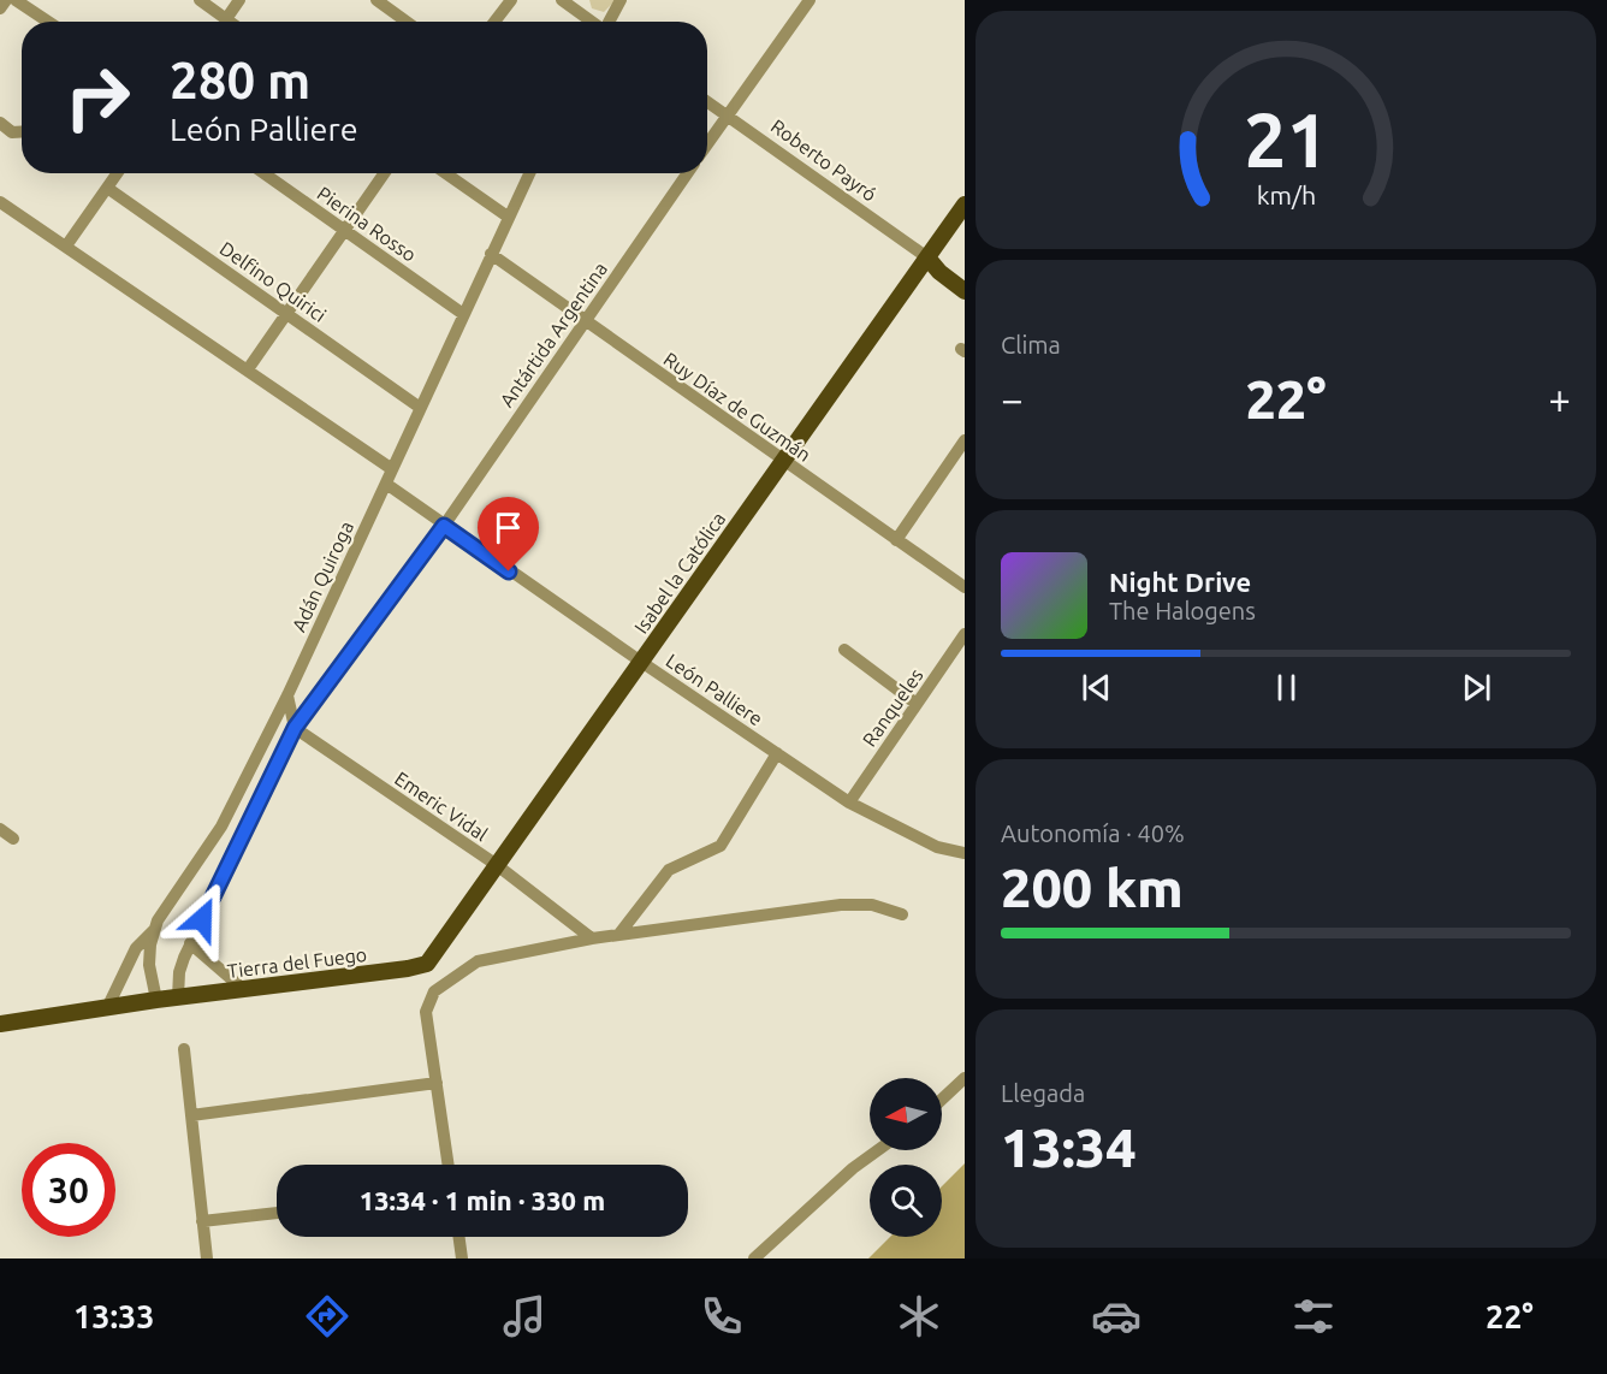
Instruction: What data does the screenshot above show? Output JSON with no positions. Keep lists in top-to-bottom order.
{
  "streets": {
    "main road": ["Roberto Payró", "Isabel la Católica", "Tierra del Fuego"],
    "street": [
      "Pierina Rosso",
      "Delfino Quirici",
      "Antártida Argentina",
      "Ruy Díaz de Guzmán",
      "Adán Quiroga",
      "León Palliere",
      "Ranqueles",
      "Emeric Vidal"
    ]
  },
  "crossings": [
    ["Roberto Payró", "Isabel la Católica"],
    ["Pierina Rosso", "Adán Quiroga"],
    ["Delfino Quirici", "Adán Quiroga"],
    ["Antártida Argentina", "Ruy Díaz de Guzmán"],
    ["Antártida Argentina", "León Palliere"],
    ["Ruy Díaz de Guzmán", "Isabel la Católica"],
    ["Ruy Díaz de Guzmán", "Adán Quiroga"],
    ["Isabel la Católica", "León Palliere"],
    ["Isabel la Católica", "Emeric Vidal"],
    ["Isabel la Católica", "Tierra del Fuego"],
    ["Adán Quiroga", "León Palliere"],
    ["Adán Quiroga", "Tierra del Fuego"],
    ["León Palliere", "Ranqueles"]
  ],
  "north": "left",
  "page": {
    "turn": ["280 m", "León Palliere"],
    "tile": [
      "Clima",
      ["Autonomía · 40%", "200 km"],
      ["Llegada", "13:34"]
    ],
    "heat": ["−", "22°", "+"],
    "song": ["Night Drive", "The Halogens"],
    "limit": "30",
    "trip": "13:34 · 1 min · 330 m",
    "tabs": ["13:33", "22°"],
    "gauge": ["21", "km/h"]
  }
}
